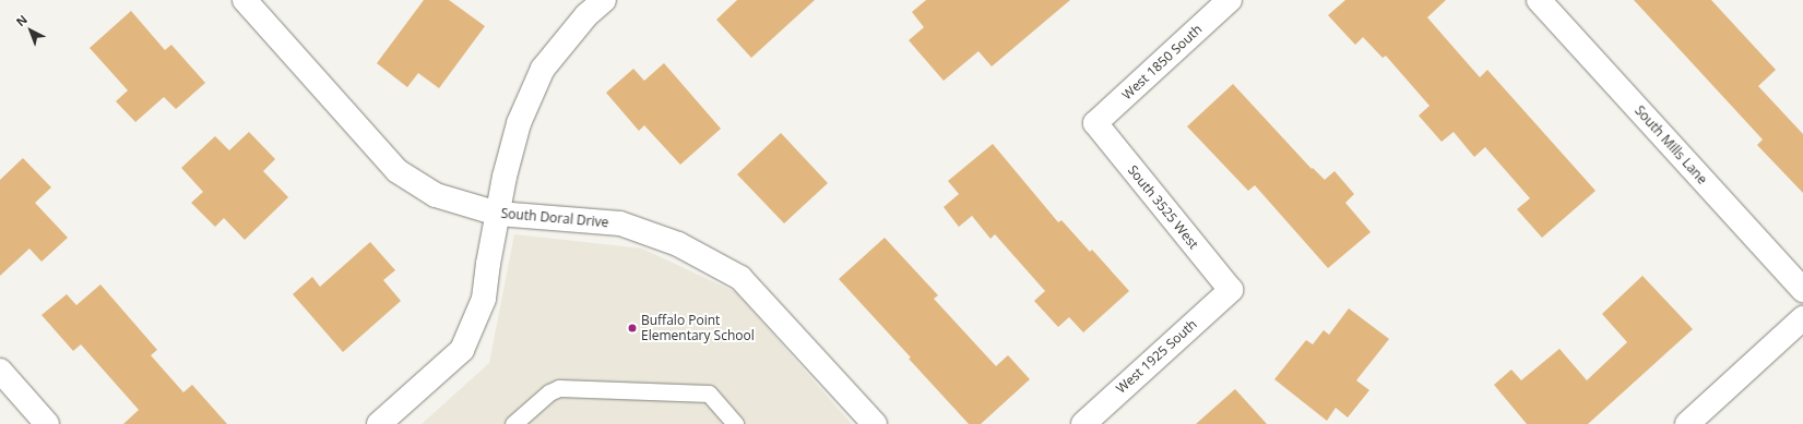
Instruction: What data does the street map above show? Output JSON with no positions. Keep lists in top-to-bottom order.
{
  "streets": {
    "street": [
      "West 1850 South",
      "South Mills Lane",
      "South 3525 West",
      "South Doral Drive",
      "West 1925 South"
    ]
  },
  "crossings": [
    ["West 1850 South", "South 3525 West"],
    ["South 3525 West", "West 1925 South"]
  ],
  "places": ["Buffalo Point Elementary School"],
  "north": "top left"
}
